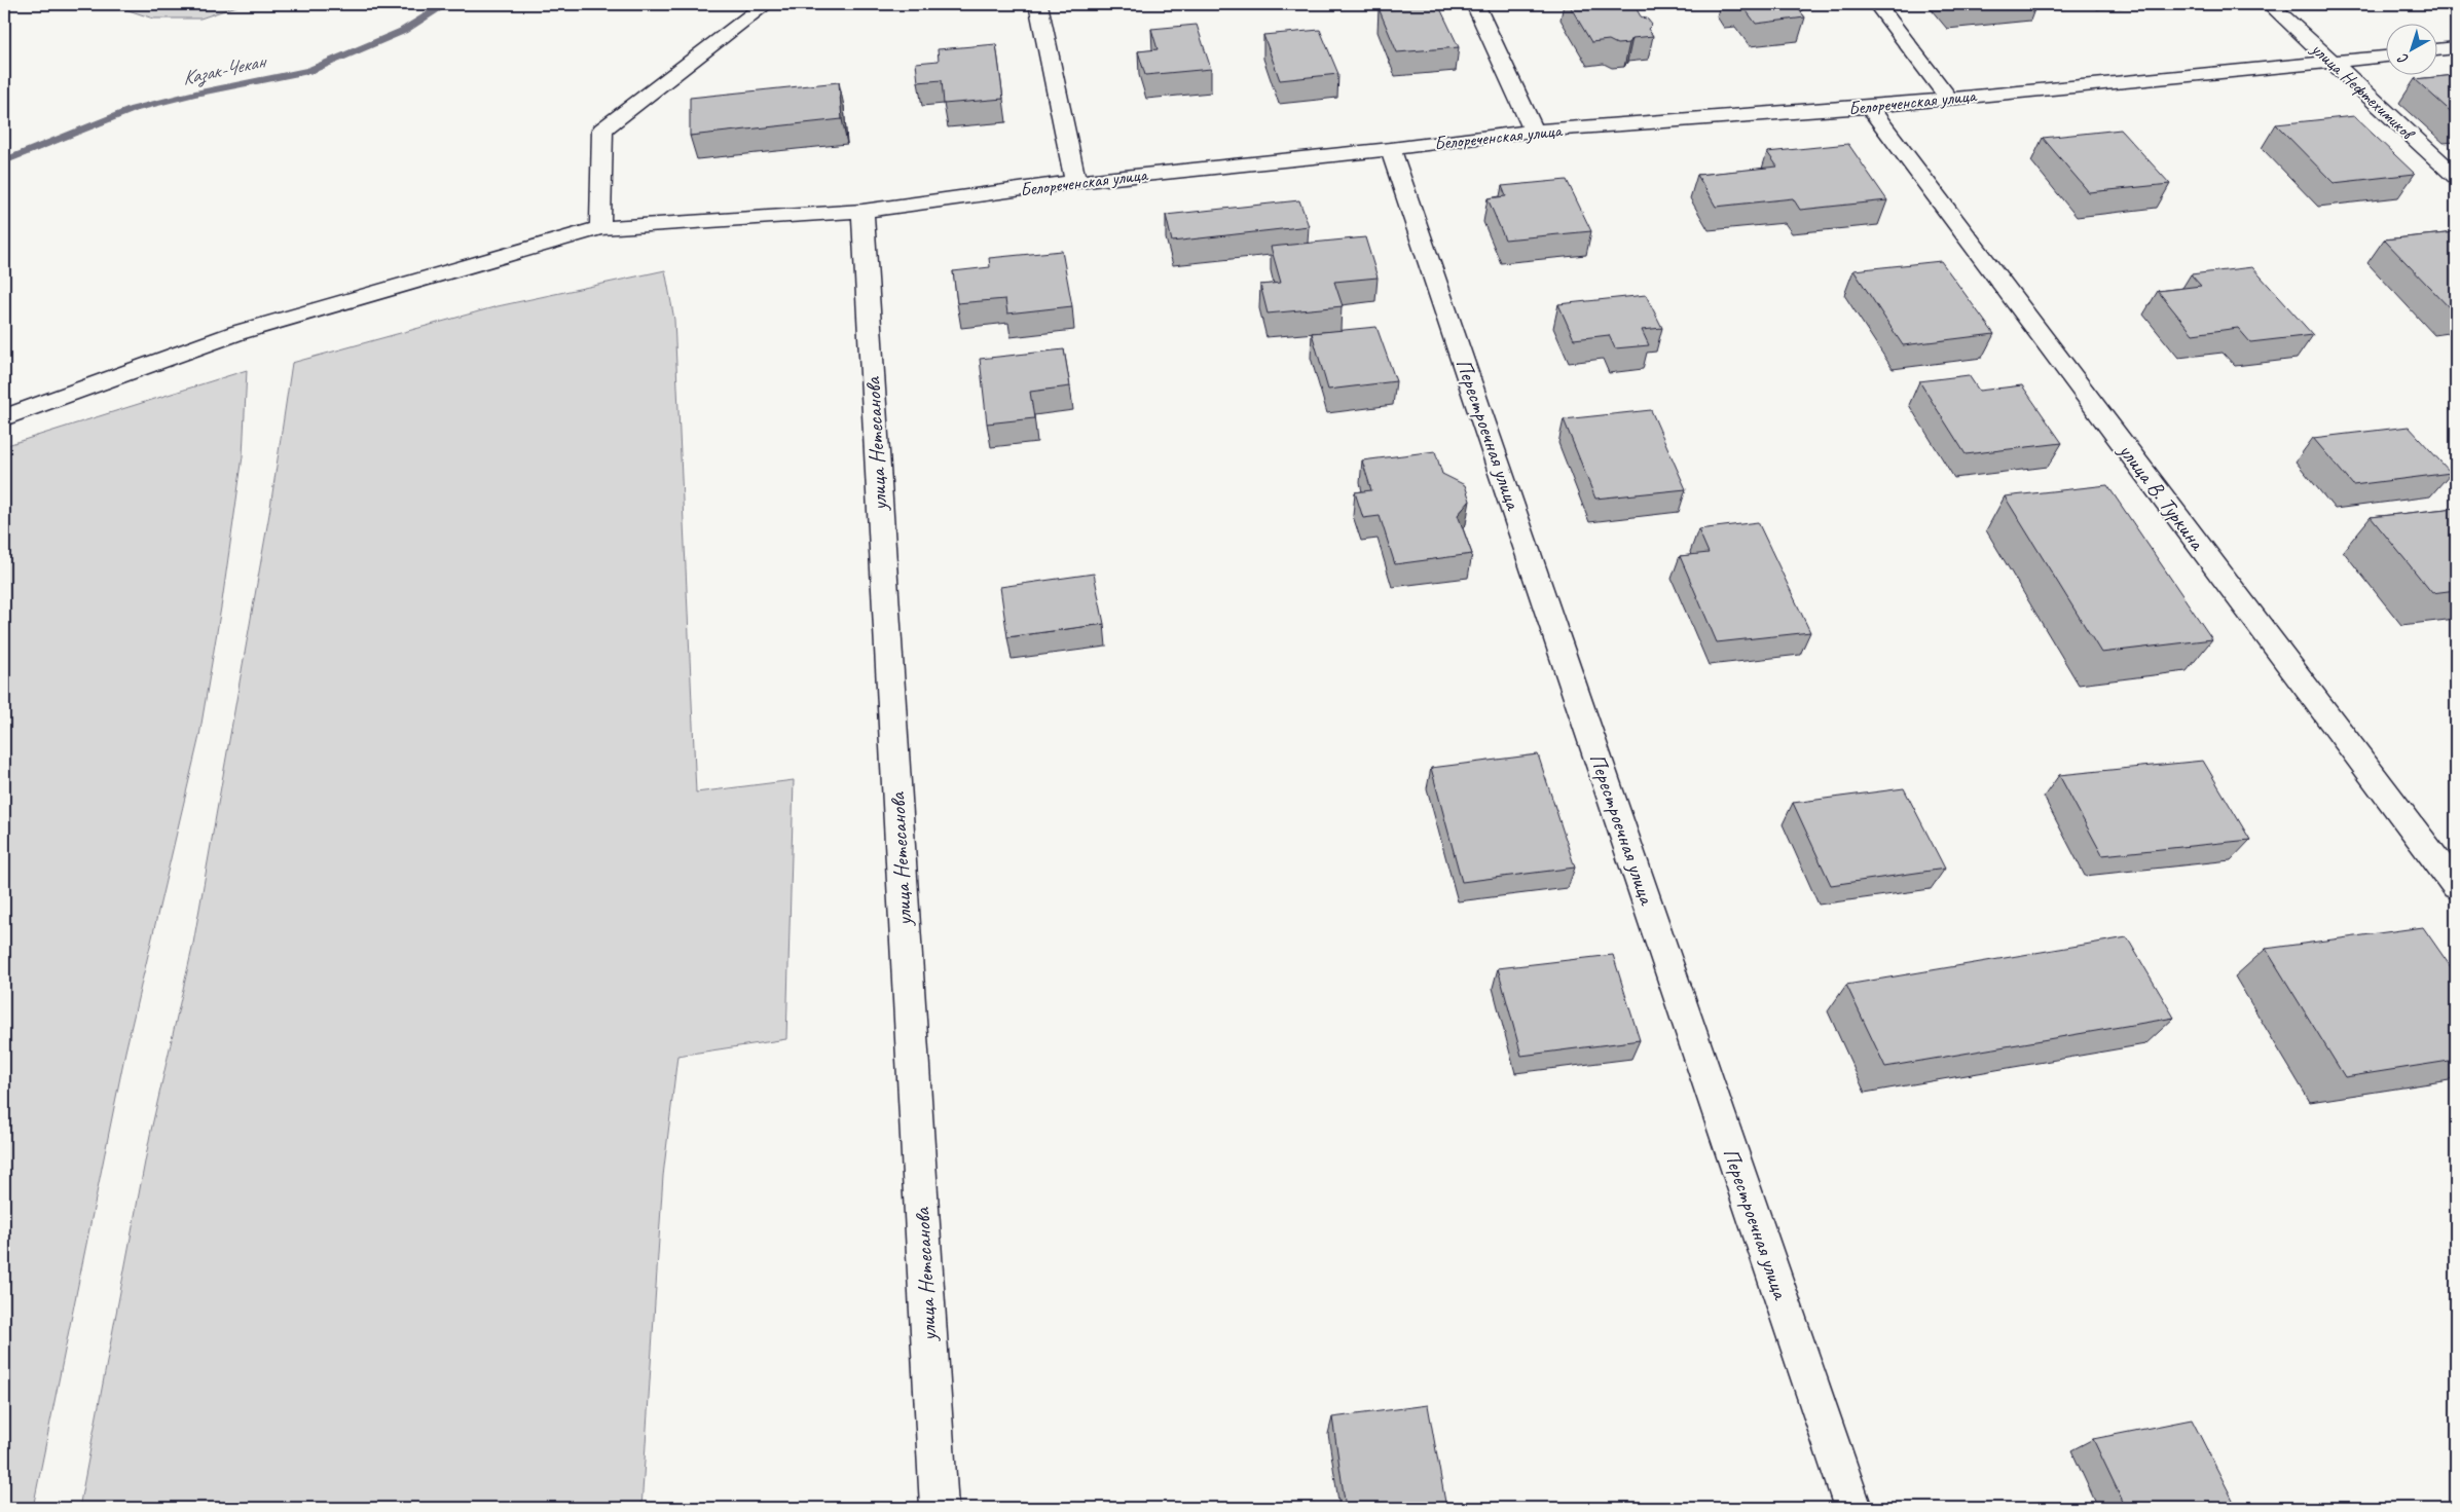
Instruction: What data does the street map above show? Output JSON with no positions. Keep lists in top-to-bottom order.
{
  "streets": {
    "street": [
      "улица Нефтехимиков",
      "Белореченская улица",
      "Перестроечная улица",
      "улица Нетесанова",
      "улица В. Туркина"
    ]
  },
  "crossings": [
    ["улица Нефтехимиков", "Белореченская улица"],
    ["Белореченская улица", "Перестроечная улица"],
    ["Белореченская улица", "улица Нетесанова"],
    ["Белореченская улица", "улица В. Туркина"]
  ],
  "water": ["Казак-Чекан"],
  "north": "bottom left"
}
